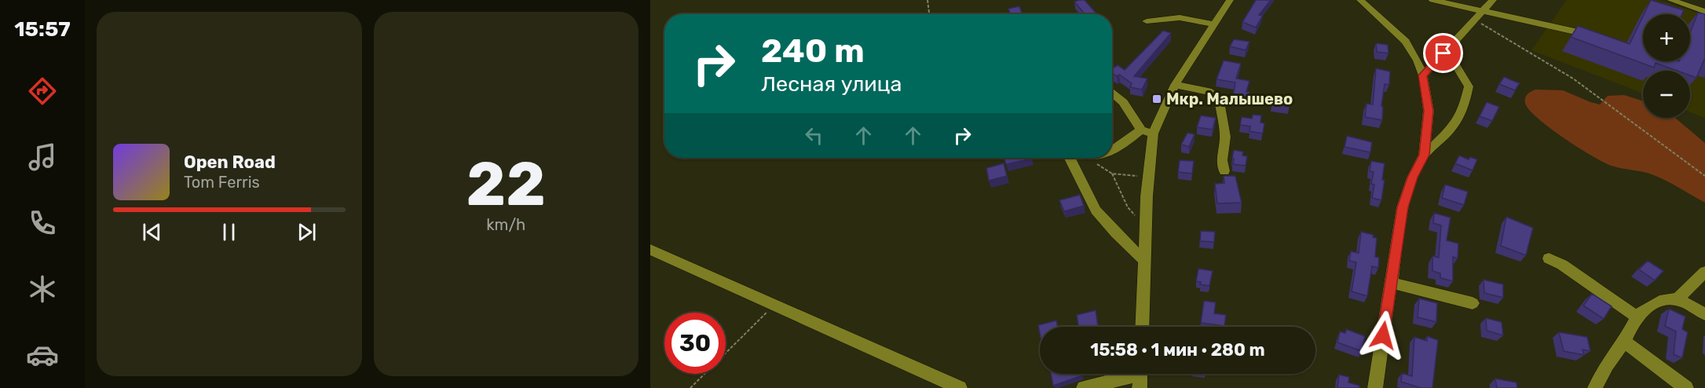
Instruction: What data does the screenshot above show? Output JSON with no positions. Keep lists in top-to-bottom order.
{
  "places": {
    "transit": ["Мкр. Малышево"]
  },
  "page": {
    "tabs": "15:57",
    "tile": ["22", "km/h"],
    "map_buttons": ["+", "−"],
    "turn": ["240 m", "Лесная улица"],
    "song": ["Open Road", "Tom Ferris"],
    "limit": "30",
    "trip": "15:58 · 1 мин · 280 m"
  }
}
